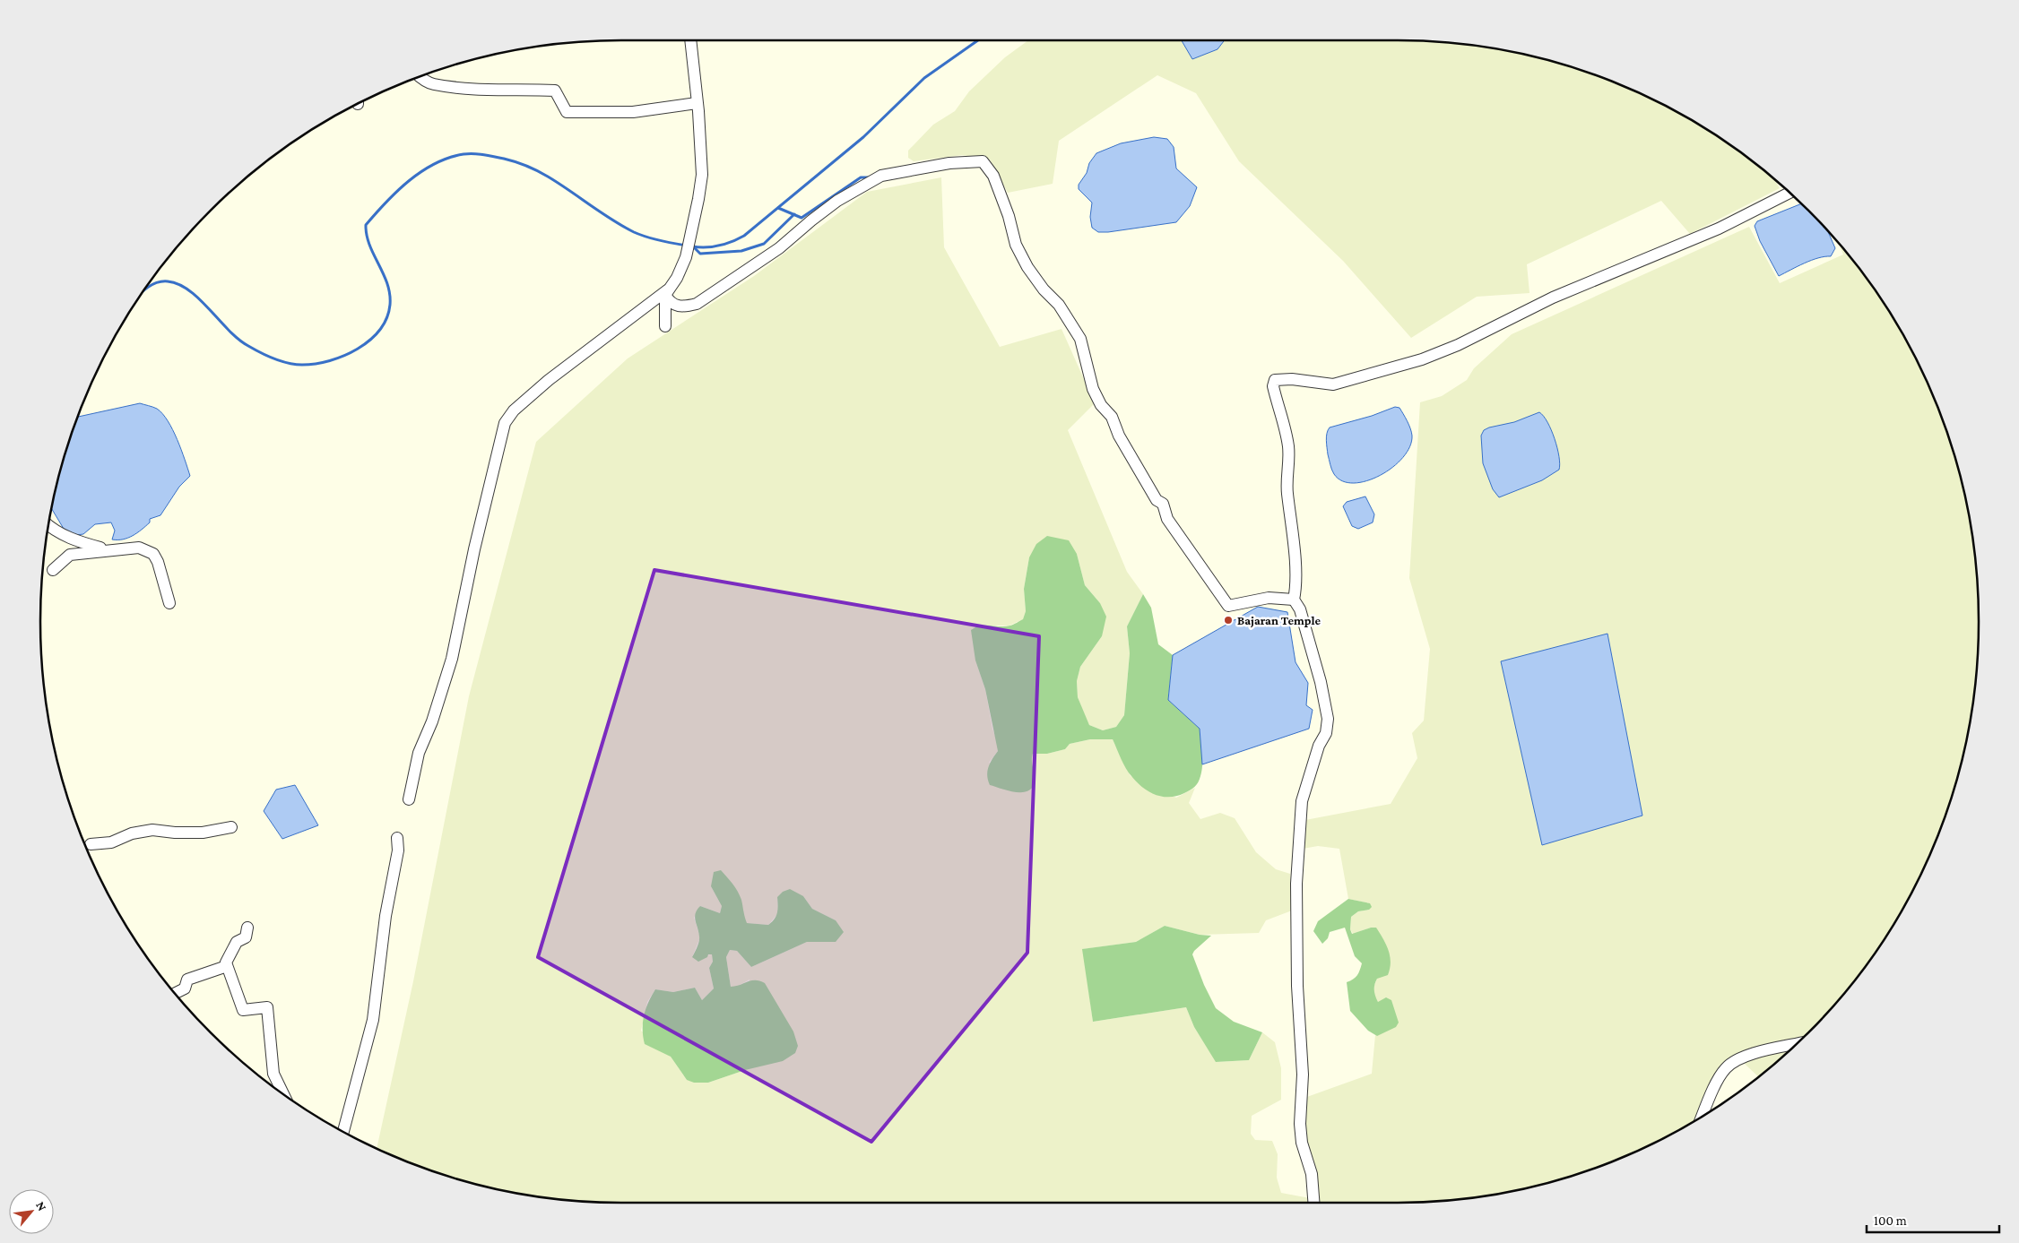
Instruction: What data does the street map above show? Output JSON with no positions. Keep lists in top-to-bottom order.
{
  "places": ["Bajaran Temple"],
  "scale_bar": "100 m",
  "north": "top right"
}
